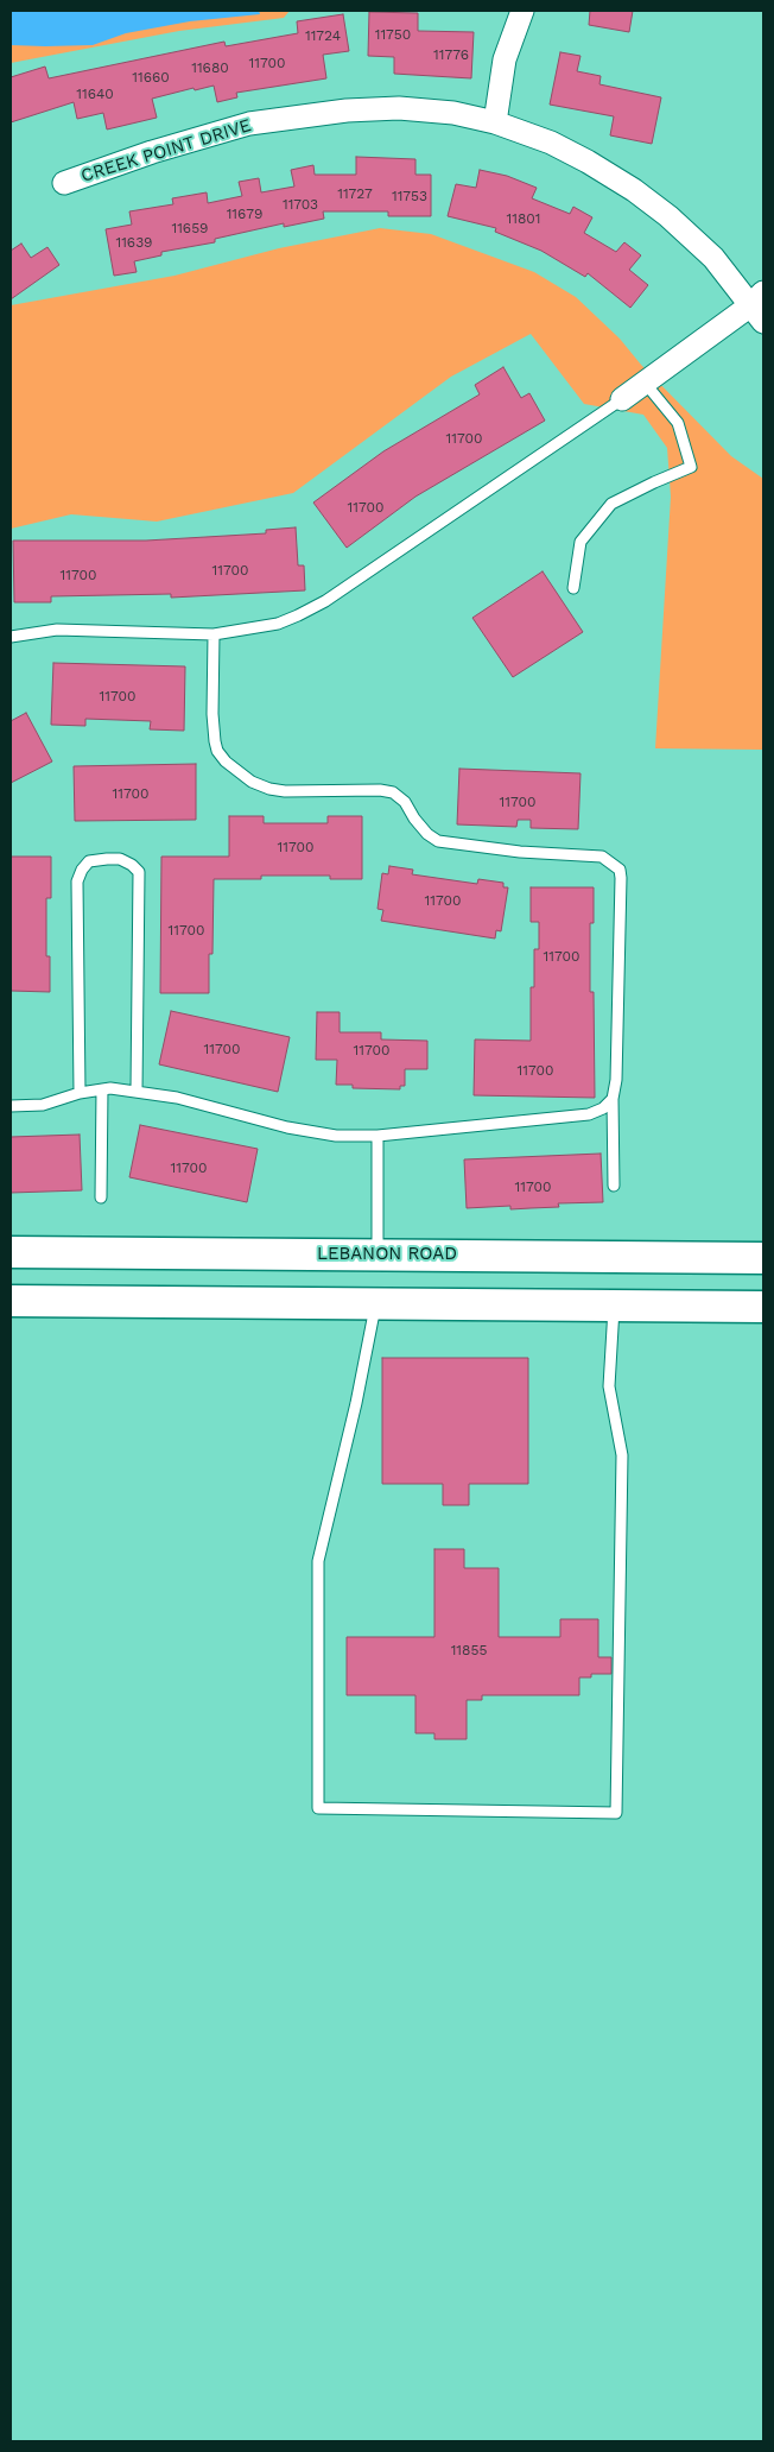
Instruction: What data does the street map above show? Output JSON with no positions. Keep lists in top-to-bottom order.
{
  "streets": {
    "main road": ["LEBANON ROAD"],
    "street": ["CREEK POINT DRIVE"]
  },
  "house_numbers": [
    "11750",
    "11724",
    "11776",
    "11700",
    "11680",
    "11660",
    "11640",
    "11727",
    "11753",
    "11703",
    "11679",
    "11801",
    "11659",
    "11639",
    "11700",
    "11700",
    "11700",
    "11700",
    "11700",
    "11700",
    "11700",
    "11700",
    "11700",
    "11700",
    "11700",
    "11700",
    "11700",
    "11700",
    "11700",
    "11700",
    "11855"
  ]
}
